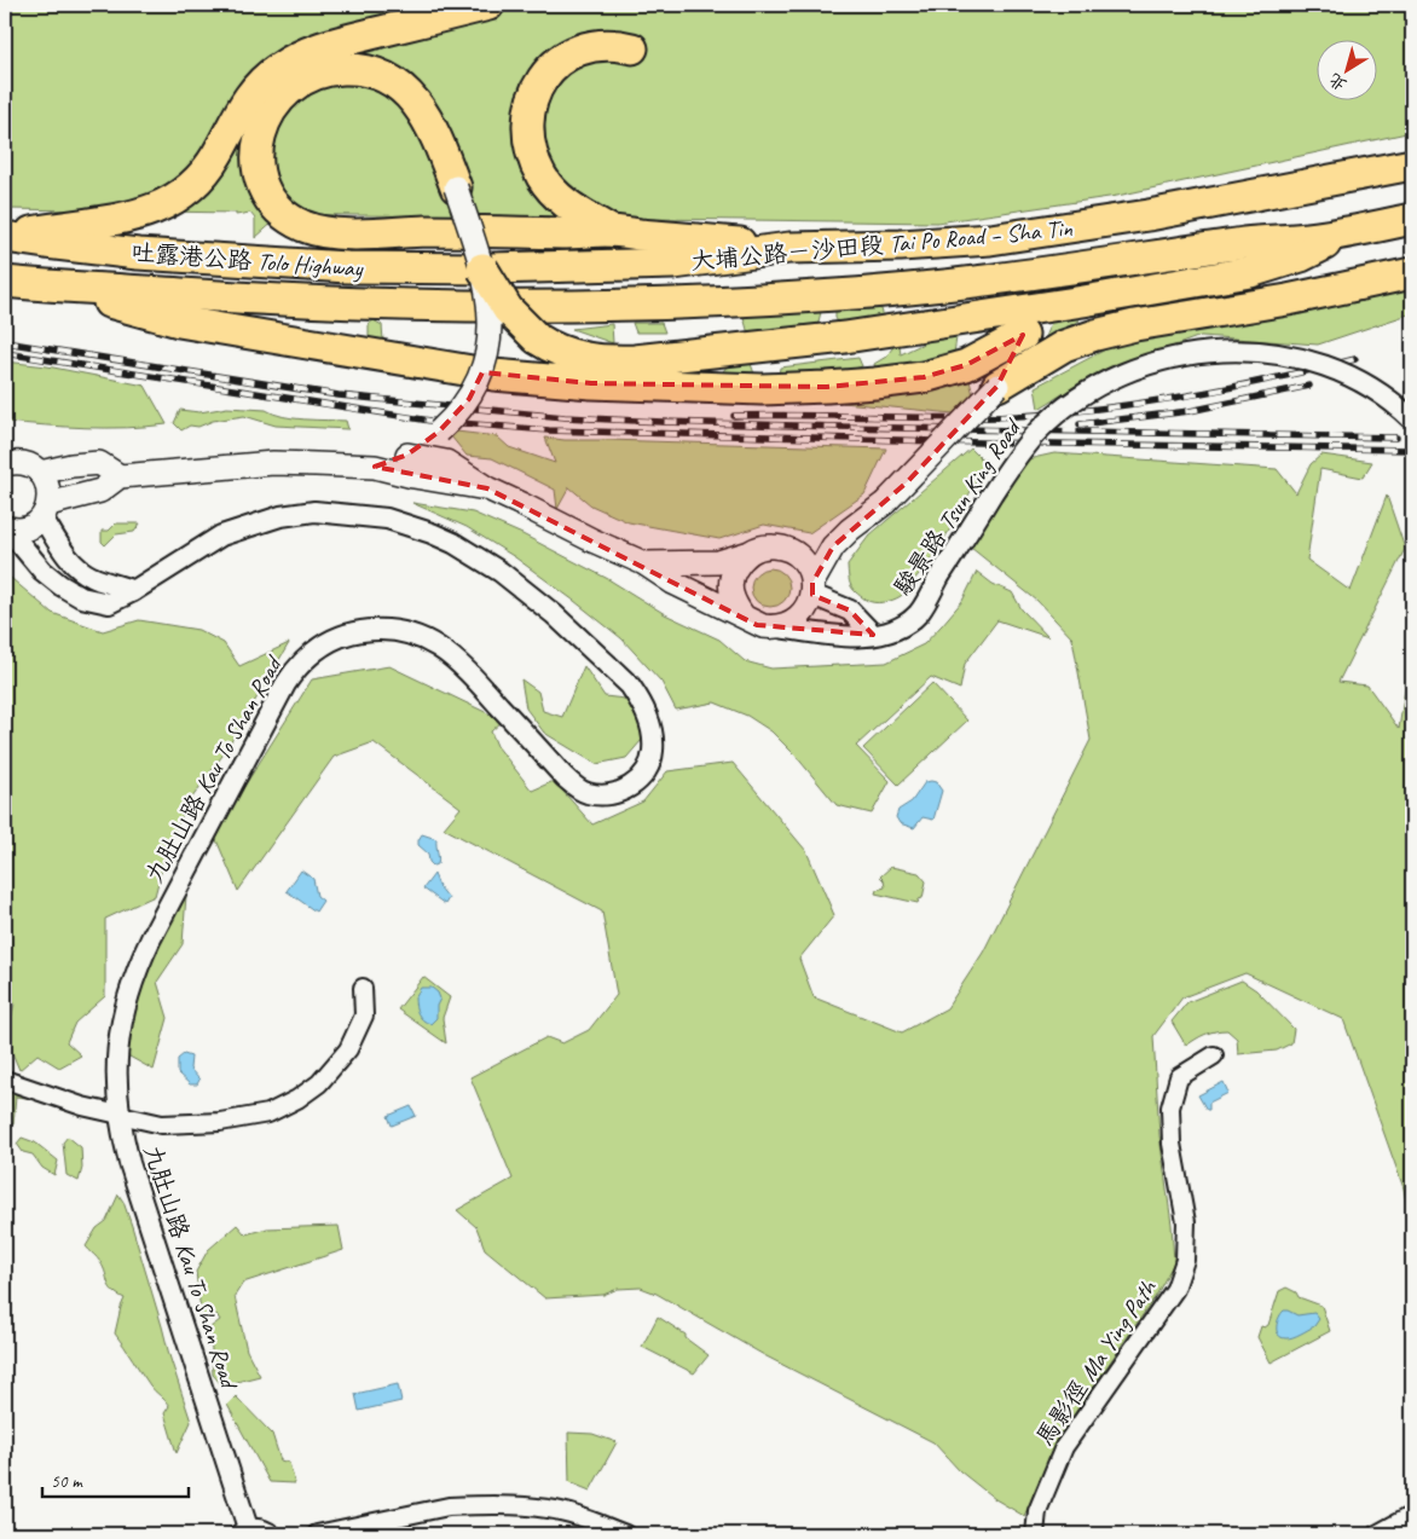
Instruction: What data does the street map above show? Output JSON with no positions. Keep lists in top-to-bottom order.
{
  "streets": {
    "highway": ["大埔公路－沙田段 Tai Po Road – Sha Tin", "吐露港公路 Tolo Highway"],
    "street": ["駿景路 Tsun King Road", "九肚山路 Kau To Shan Road", "馬影徑 Ma Ying Path"]
  },
  "crossings": [
    ["大埔公路－沙田段 Tai Po Road – Sha Tin", "吐露港公路 Tolo Highway"]
  ],
  "scale_bar": "50 m",
  "north": "bottom left"
}
